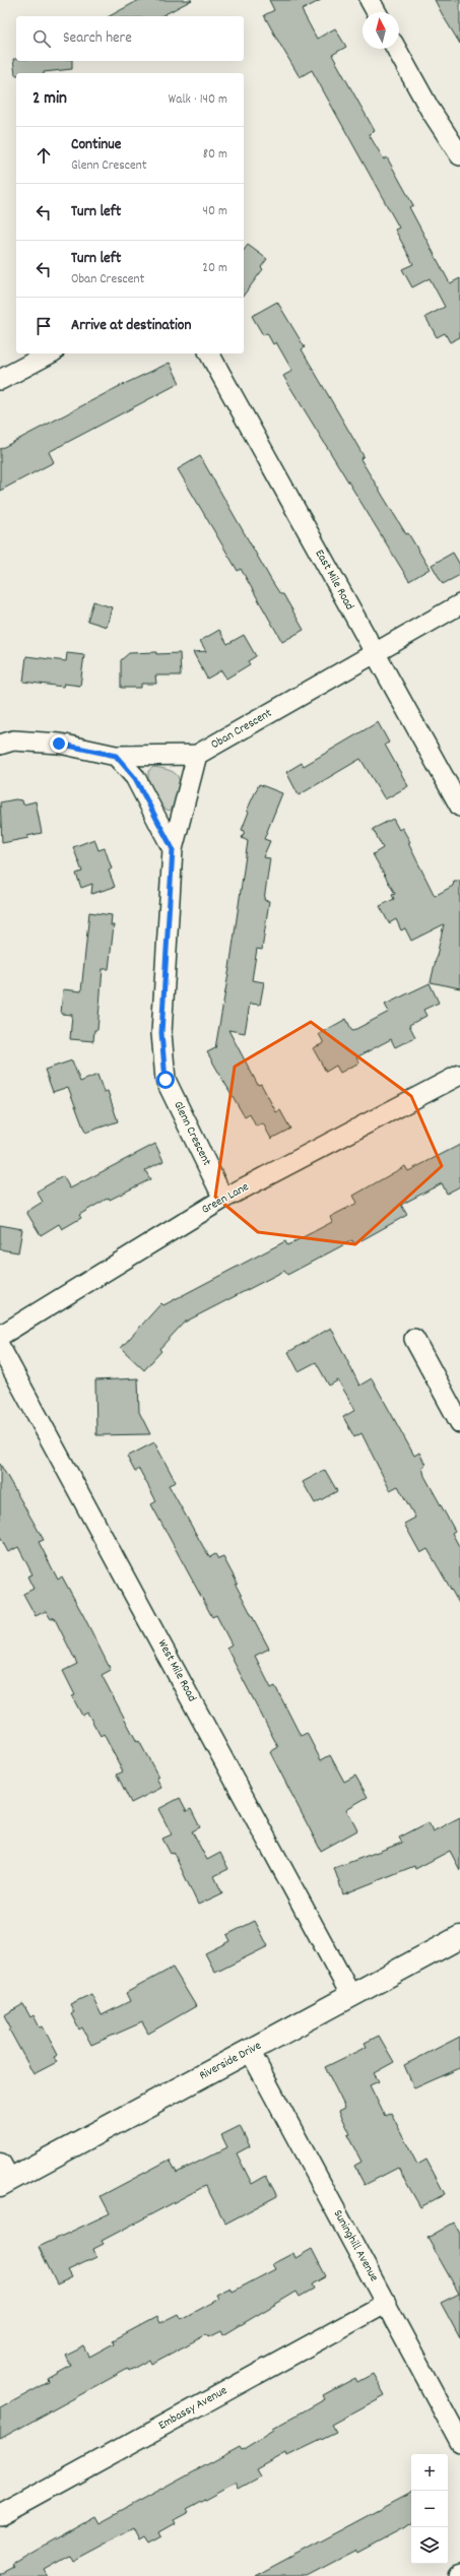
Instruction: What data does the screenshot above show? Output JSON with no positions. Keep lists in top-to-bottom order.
{
  "streets": {
    "main road": ["Riverside Drive"],
    "street": [
      "East Mile Road",
      "Oban Crescent",
      "Glenn Crescent",
      "Green Lane",
      "West Mile Road",
      "Suninghill Avenue",
      "Embassy Avenue"
    ]
  },
  "crossings": [
    ["East Mile Road", "Oban Crescent"],
    ["Oban Crescent", "Glenn Crescent"],
    ["Glenn Crescent", "Green Lane"],
    ["West Mile Road", "Riverside Drive"],
    ["Riverside Drive", "Suninghill Avenue"],
    ["Suninghill Avenue", "Embassy Avenue"]
  ],
  "north": "top",
  "page": {
    "search": "Search here",
    "heading": ["2 min", "Walk · 140 m"],
    "list": [
      ["Continue", "Glenn Crescent", "80 m"],
      ["Turn left", "40 m"],
      ["Turn left", "Oban Crescent", "20 m"],
      "Arrive at destination"
    ],
    "map_buttons": ["+", "−"]
  }
}
